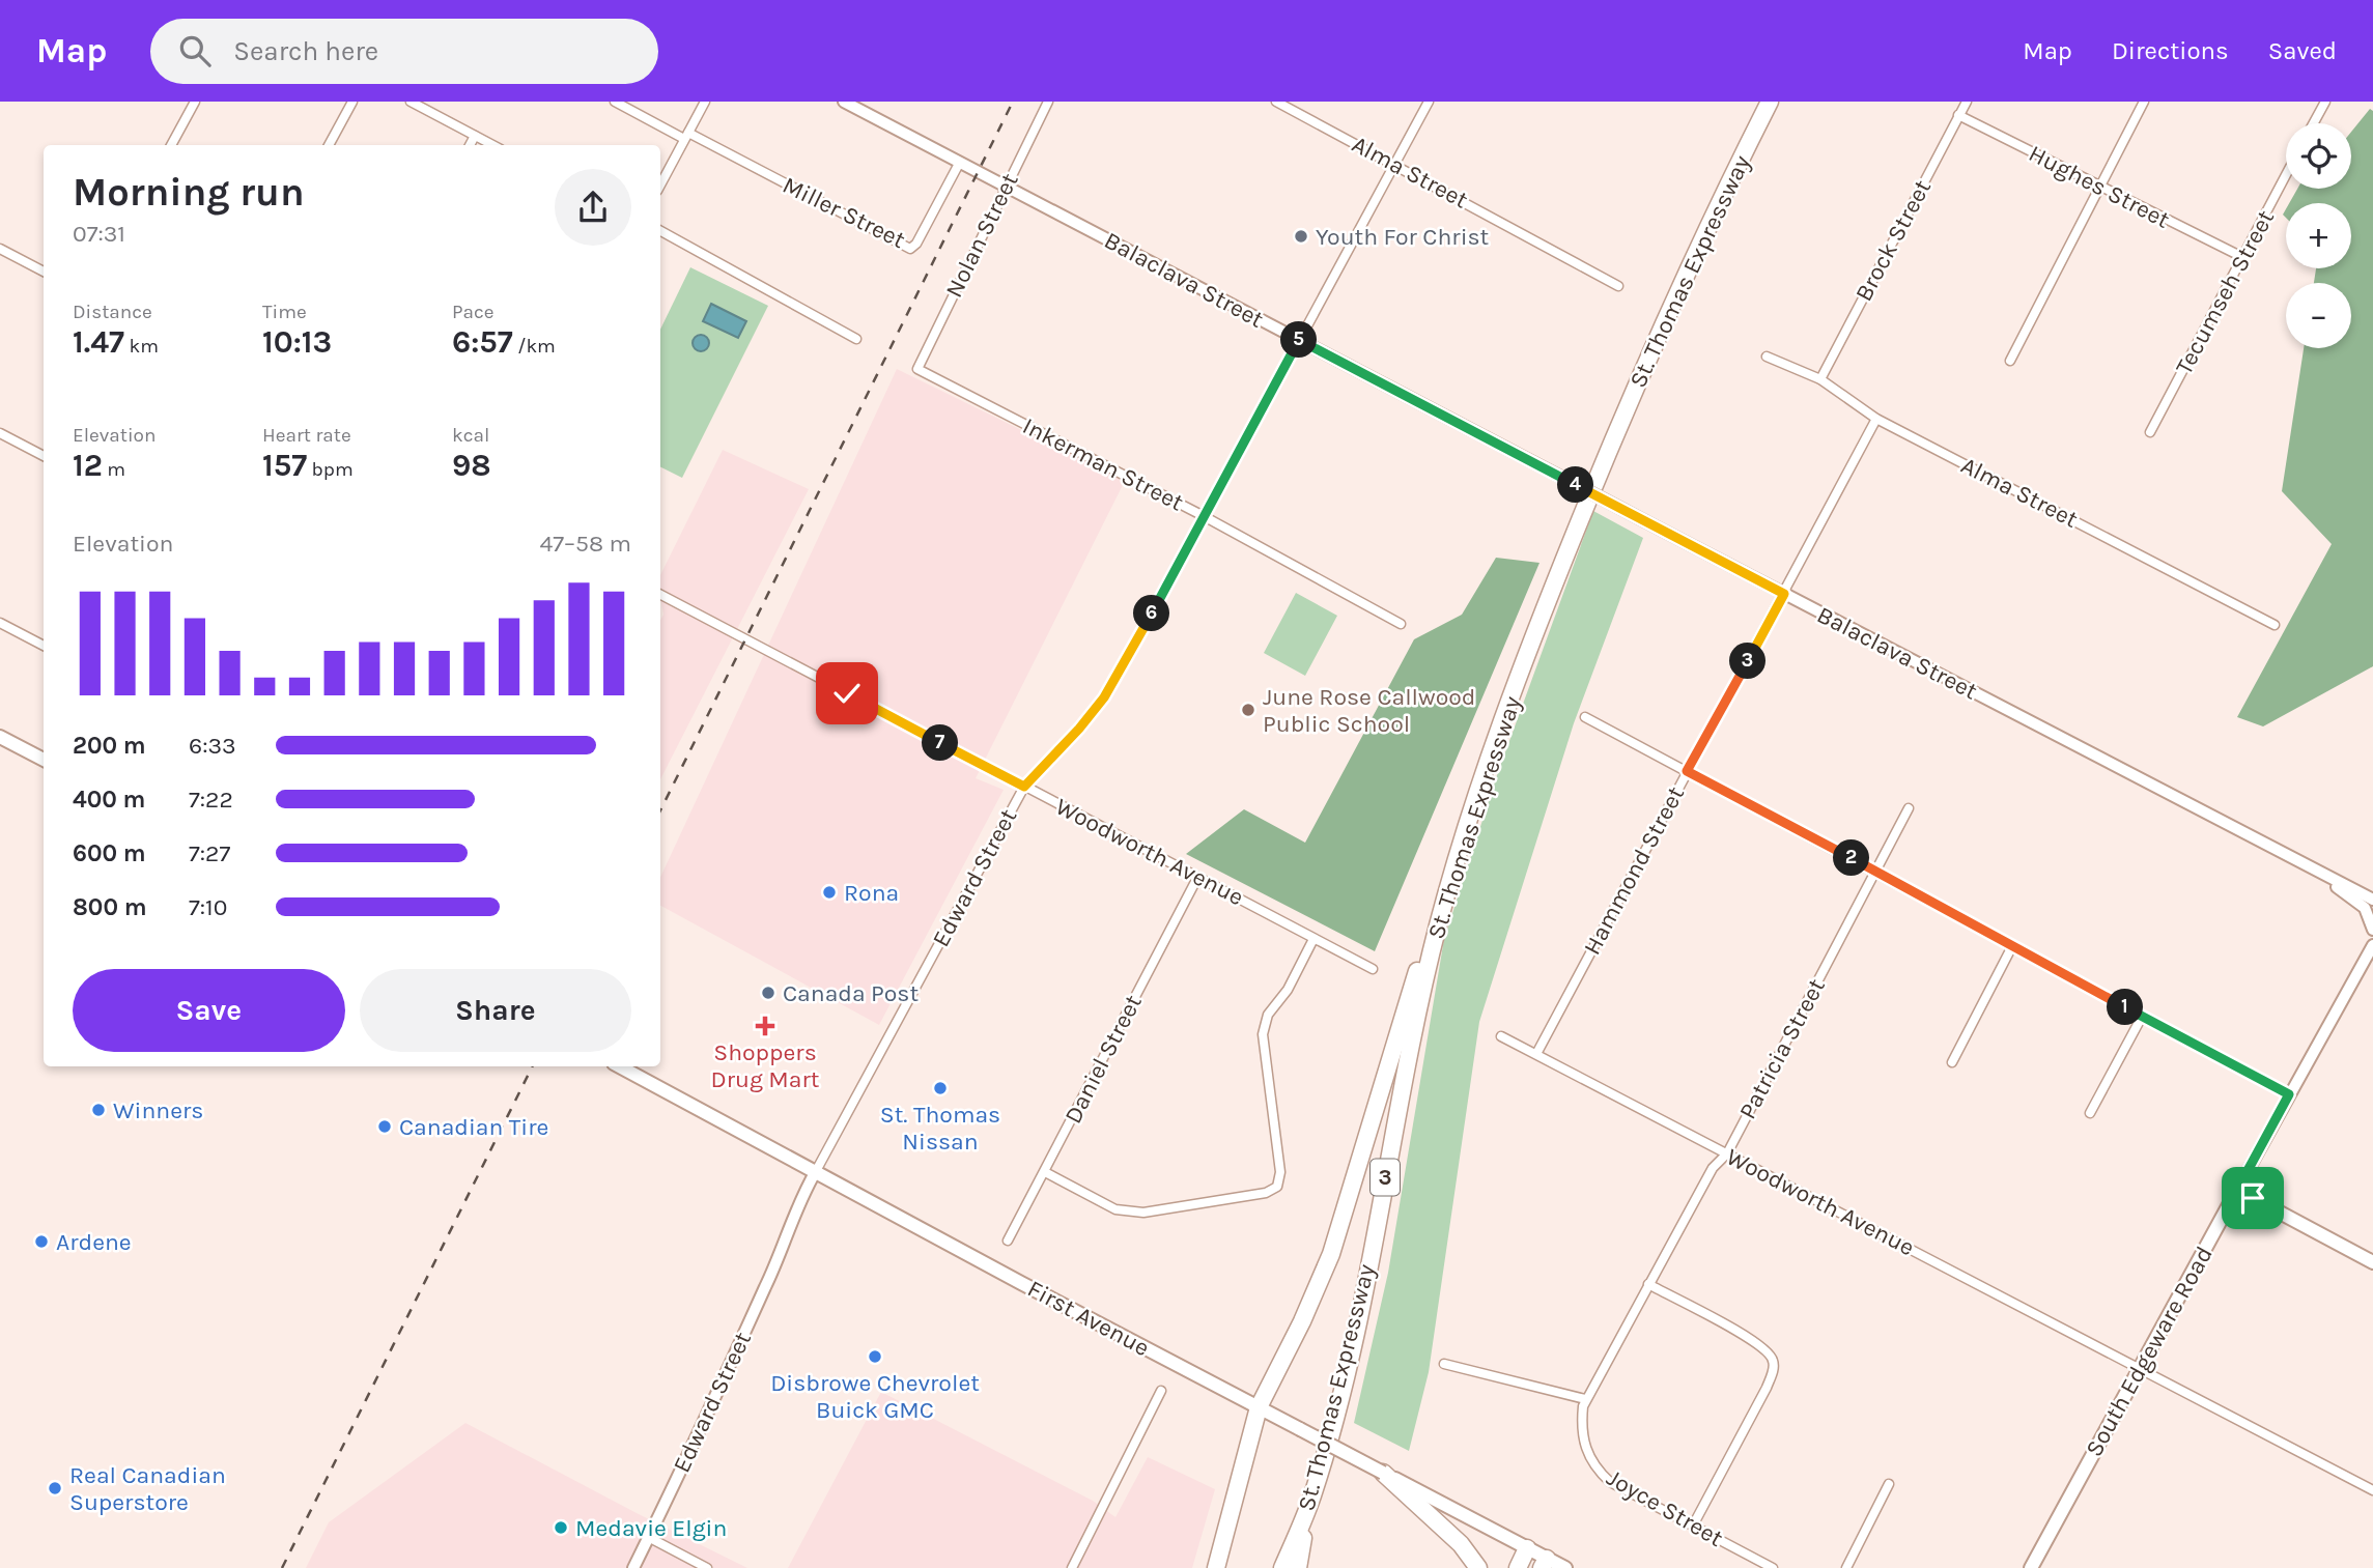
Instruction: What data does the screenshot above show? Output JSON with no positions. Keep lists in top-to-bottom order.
{
  "streets": {
    "highway": ["St. Thomas Expressway", "3"],
    "main road": ["First Avenue", "South Edgeware Road"],
    "street": [
      "Alma Street",
      "Hughes Street",
      "Miller Street",
      "Nolan Street",
      "Brock Street",
      "Balaclava Street",
      "Tecumseh Street",
      "Inkerman Street",
      "Woodworth Avenue",
      "Hammond Street",
      "Edward Street",
      "Patricia Street",
      "Daniel Street",
      "Joyce Street"
    ]
  },
  "crossings": [
    ["Alma Street", "Brock Street"],
    ["Alma Street", "Hammond Street"],
    ["Alma Street", "Edward Street"],
    ["Hughes Street", "Brock Street"],
    ["Hughes Street", "Tecumseh Street"],
    ["Miller Street", "Balaclava Street"],
    ["Nolan Street", "Balaclava Street"],
    ["Nolan Street", "Inkerman Street"],
    ["Balaclava Street", "Hammond Street"],
    ["Balaclava Street", "Edward Street"],
    ["Inkerman Street", "Edward Street"],
    ["Woodworth Avenue", "Hammond Street"],
    ["Woodworth Avenue", "Edward Street"],
    ["Woodworth Avenue", "Patricia Street"],
    ["Woodworth Avenue", "Daniel Street"],
    ["Woodworth Avenue", "South Edgeware Road"],
    ["Edward Street", "First Avenue"],
    ["Patricia Street", "Joyce Street"]
  ],
  "places": {
    "other": [
      "Youth For Christ",
      "June Rose Callwood Public School",
      "Rona",
      "Canada Post",
      "St. Thomas Nissan",
      "Winners",
      "Canadian Tire",
      "Ardene",
      "Disbrowe Chevrolet Buick GMC",
      "Real Canadian Superstore",
      "Medavie Elgin"
    ],
    "health": ["Shoppers Drug Mart"]
  },
  "page": {
    "header": "Map",
    "search": "Search here",
    "nav": ["Map", "Directions", "Saved"],
    "map_buttons": ["+", "−"],
    "heading": ["Morning run", "07:31"],
    "stats": [
      ["Distance", "1.47 km"],
      ["Time", "10:13"],
      ["Pace", "6:57 /km"],
      ["Elevation", "12 m"],
      ["Heart rate", "157 bpm"],
      ["kcal", "98"]
    ],
    "pins": [
      "5",
      "4",
      "6",
      "3",
      "7",
      "2",
      "1"
    ],
    "chart": ["Elevation", "47–58 m"],
    "list": [
      {
        "name": "200 m",
        "note": "6:33"
      },
      {
        "name": "400 m",
        "note": "7:22"
      },
      {
        "name": "600 m",
        "note": "7:27"
      },
      {
        "name": "800 m",
        "note": "7:10"
      }
    ],
    "buttons": ["Save", "Share"]
  }
}
